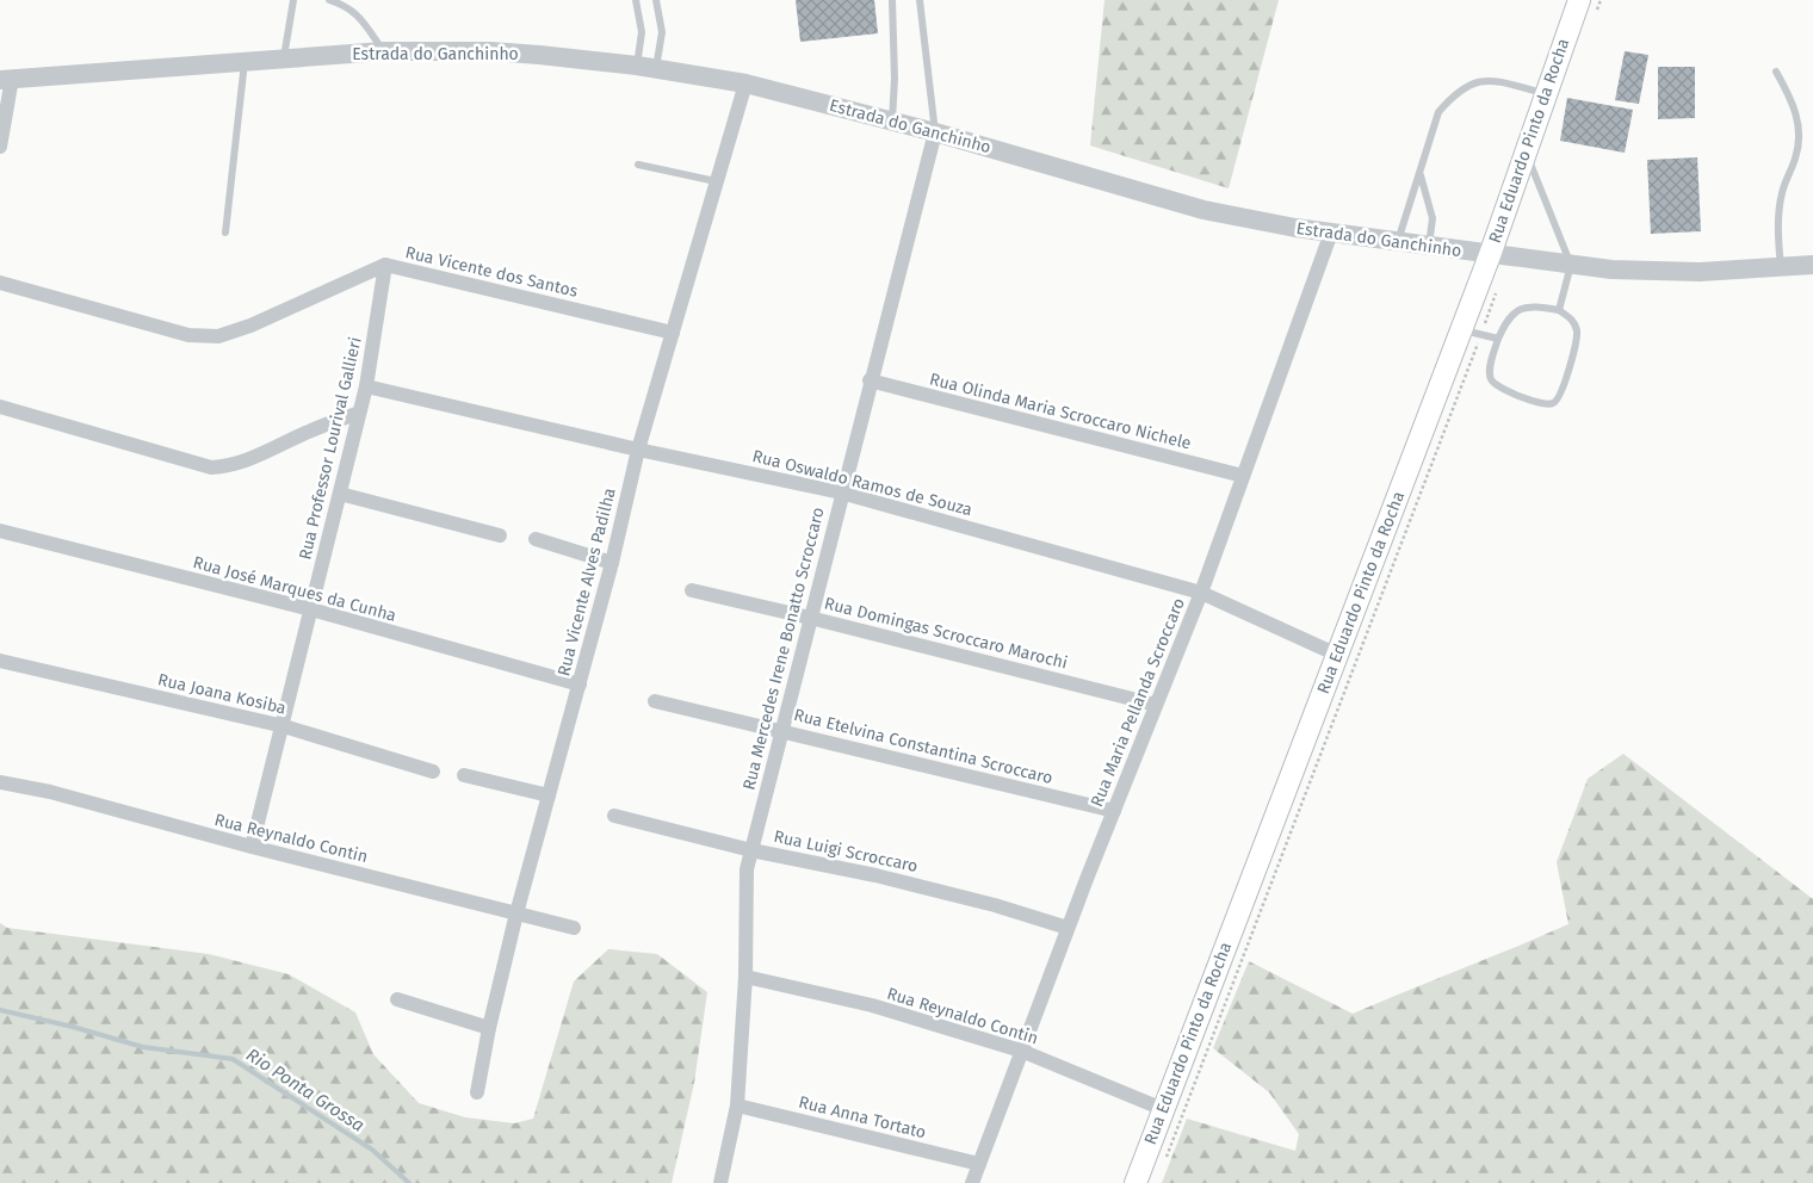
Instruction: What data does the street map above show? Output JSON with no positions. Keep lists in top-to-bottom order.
{
  "streets": {
    "main road": ["Rua Eduardo Pinto da Rocha"],
    "street": [
      "Estrada do Ganchinho",
      "Rua Vicente dos Santos",
      "Rua Olinda Maria Scroccaro Nichele",
      "Rua Professor Lourival Gallieri",
      "Rua Oswaldo Ramos de Souza",
      "Rua Vicente Alves Padilha",
      "Rua José Marques da Cunha",
      "Rua Domingas Scroccaro Marochi",
      "Rua Mercedes Irene Bonatto Scroccaro",
      "Rua Joana Kosiba",
      "Rua Maria Pellanda Scroccaro",
      "Rua Etelvina Constantina Scroccaro",
      "Rua Reynaldo Contin",
      "Rua Luigi Scroccaro",
      "Rua Anna Tortato"
    ]
  },
  "crossings": [
    ["Estrada do Ganchinho", "Rua Eduardo Pinto da Rocha"],
    ["Estrada do Ganchinho", "Rua Vicente Alves Padilha"],
    ["Estrada do Ganchinho", "Rua Mercedes Irene Bonatto Scroccaro"],
    ["Estrada do Ganchinho", "Rua Maria Pellanda Scroccaro"],
    ["Rua Eduardo Pinto da Rocha", "Rua Oswaldo Ramos de Souza"],
    ["Rua Eduardo Pinto da Rocha", "Rua Reynaldo Contin"],
    ["Rua Vicente dos Santos", "Rua Professor Lourival Gallieri"],
    ["Rua Vicente dos Santos", "Rua Vicente Alves Padilha"],
    ["Rua Olinda Maria Scroccaro Nichele", "Rua Mercedes Irene Bonatto Scroccaro"],
    ["Rua Olinda Maria Scroccaro Nichele", "Rua Maria Pellanda Scroccaro"],
    ["Rua Professor Lourival Gallieri", "Rua Oswaldo Ramos de Souza"],
    ["Rua Professor Lourival Gallieri", "Rua José Marques da Cunha"],
    ["Rua Professor Lourival Gallieri", "Rua Joana Kosiba"],
    ["Rua Professor Lourival Gallieri", "Rua Reynaldo Contin"],
    ["Rua Oswaldo Ramos de Souza", "Rua Vicente Alves Padilha"],
    ["Rua Oswaldo Ramos de Souza", "Rua Mercedes Irene Bonatto Scroccaro"],
    ["Rua Oswaldo Ramos de Souza", "Rua Maria Pellanda Scroccaro"],
    ["Rua Vicente Alves Padilha", "Rua José Marques da Cunha"],
    ["Rua Vicente Alves Padilha", "Rua Reynaldo Contin"],
    ["Rua Domingas Scroccaro Marochi", "Rua Mercedes Irene Bonatto Scroccaro"],
    ["Rua Domingas Scroccaro Marochi", "Rua Maria Pellanda Scroccaro"],
    ["Rua Mercedes Irene Bonatto Scroccaro", "Rua Etelvina Constantina Scroccaro"],
    ["Rua Mercedes Irene Bonatto Scroccaro", "Rua Reynaldo Contin"],
    ["Rua Mercedes Irene Bonatto Scroccaro", "Rua Luigi Scroccaro"],
    ["Rua Mercedes Irene Bonatto Scroccaro", "Rua Anna Tortato"],
    ["Rua Maria Pellanda Scroccaro", "Rua Etelvina Constantina Scroccaro"],
    ["Rua Maria Pellanda Scroccaro", "Rua Reynaldo Contin"],
    ["Rua Maria Pellanda Scroccaro", "Rua Luigi Scroccaro"],
    ["Rua Maria Pellanda Scroccaro", "Rua Anna Tortato"]
  ],
  "water": ["Rio Ponta Grossa"]
}
